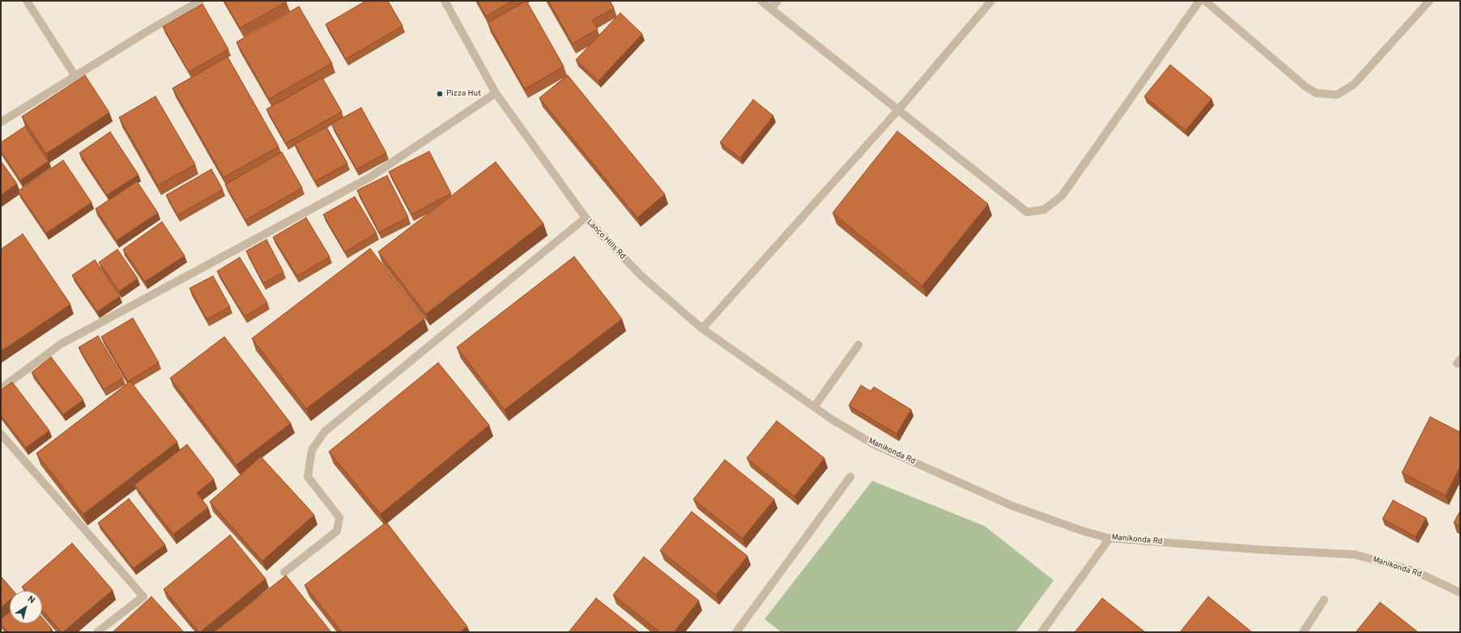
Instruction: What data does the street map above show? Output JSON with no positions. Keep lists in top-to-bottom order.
{
  "streets": {
    "street": ["Lanco Hills Rd", "Manikonda Rd"]
  },
  "crossings": [
    ["Lanco Hills Rd", "Manikonda Rd"]
  ],
  "places": ["Pizza Hut"],
  "north": "top right"
}
